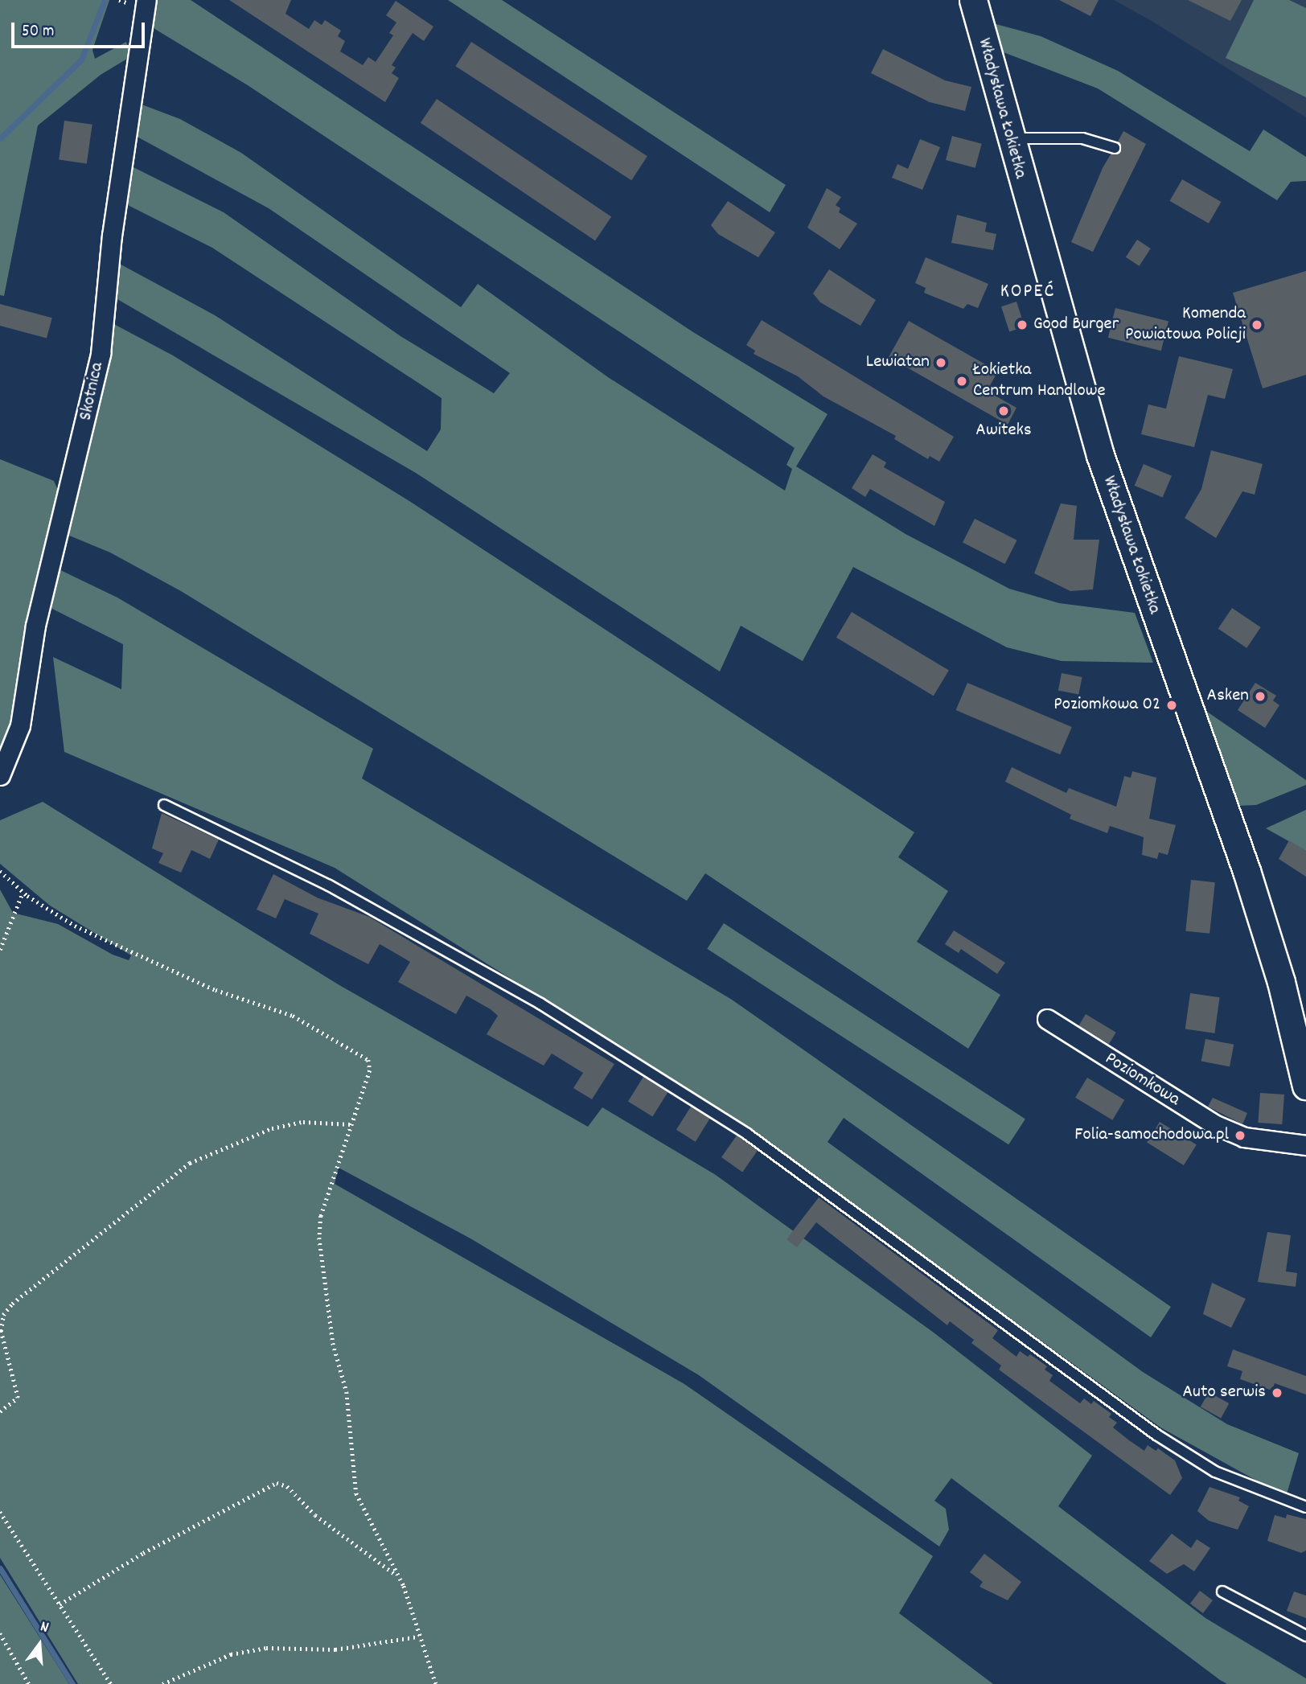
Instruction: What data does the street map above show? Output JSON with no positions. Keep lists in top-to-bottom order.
{
  "streets": {
    "street": ["Władysława Łokietka", "Skotnica", "Poziomkowa"]
  },
  "districts": ["KOPEĆ"],
  "places": [
    "Good Burger",
    "Komenda Powiatowa Policji",
    "Lewiatan",
    "Łokietka Centrum Handlowe",
    "Awiteks",
    "Asken",
    "Poziomkowa 02",
    "Folia-samochodowa.pl",
    "Auto serwis"
  ],
  "scale_bar": "50 m",
  "north": "top"
}
